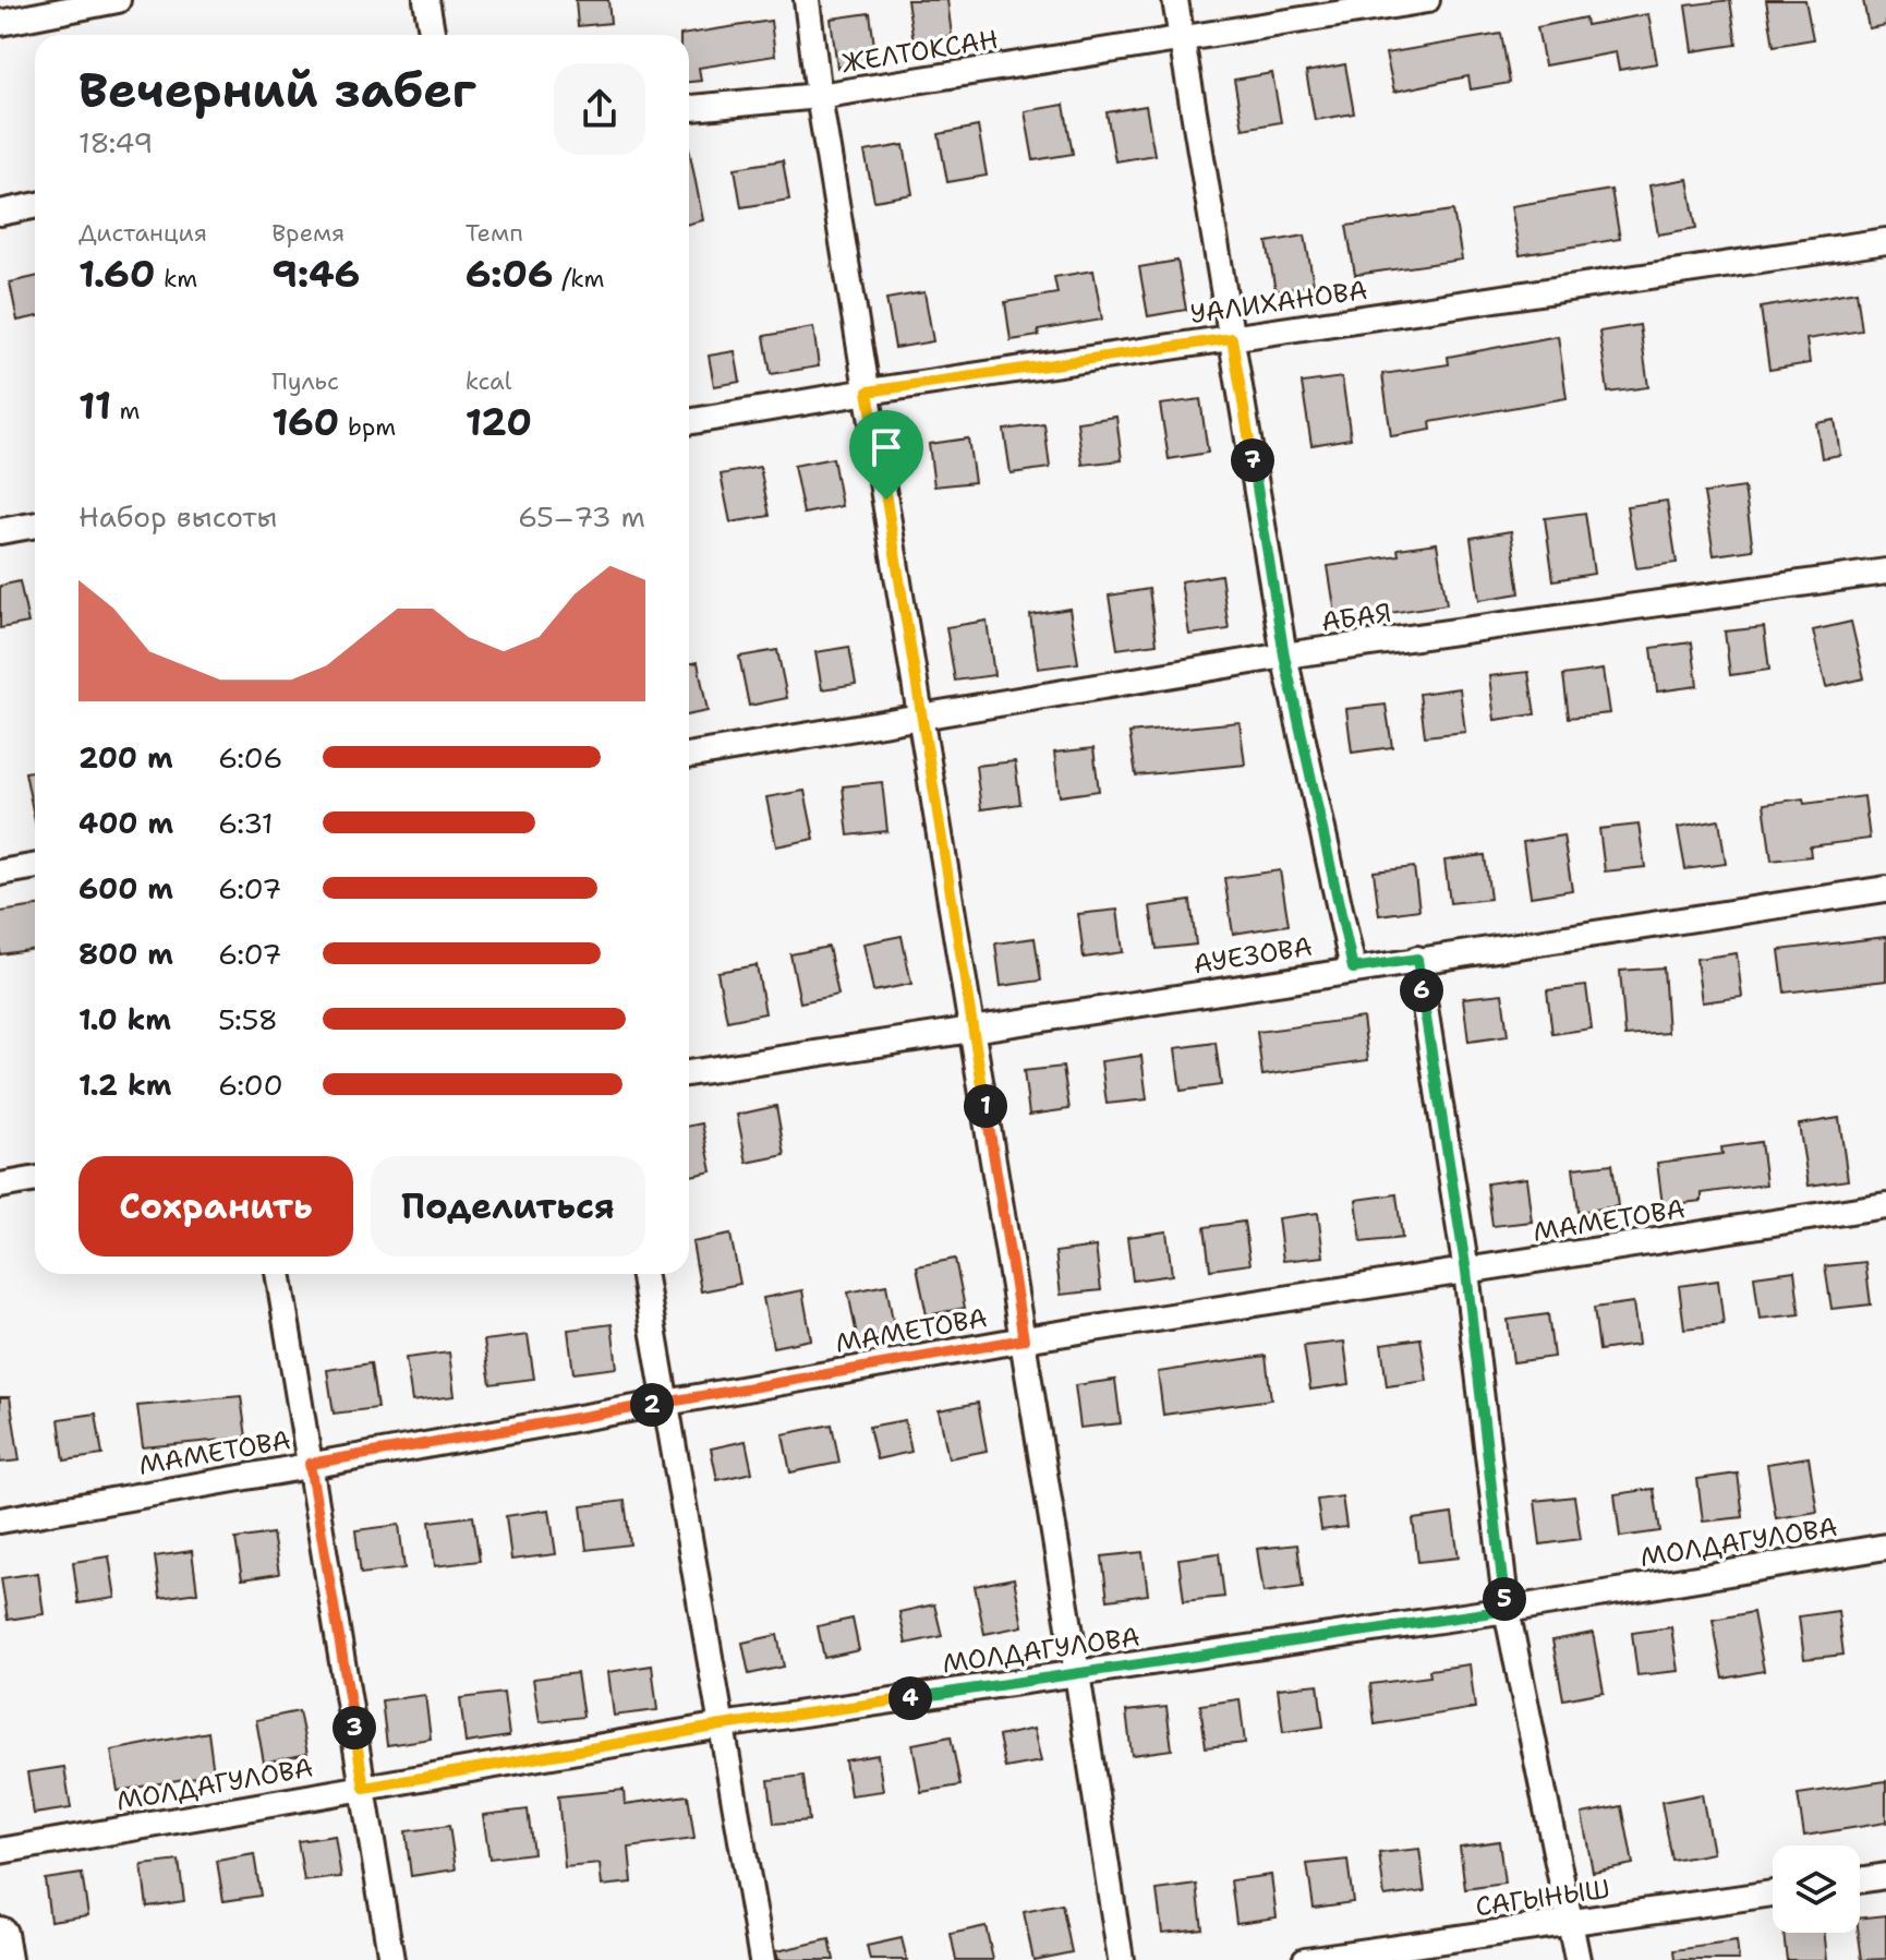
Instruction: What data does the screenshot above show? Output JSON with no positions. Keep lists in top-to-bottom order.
{
  "streets": {
    "street": [
      "ЖЕЛТОКСАН",
      "УАЛИХАНОВА",
      "АБАЯ",
      "АУЕЗОВА",
      "МАМЕТОВА",
      "МОЛДАГУЛОВА",
      "САГЫНЫШ"
    ]
  },
  "page": {
    "heading": ["Вечерний забег", "18:49"],
    "stats": [
      ["Дистанция", "1.60 km"],
      ["Время", "9:46"],
      ["Темп", "6:06 /km"],
      ["11 m"],
      ["Пульс", "160 bpm"],
      ["kcal", "120"]
    ],
    "pins": [
      "7",
      "6",
      "1",
      "2",
      "5",
      "4",
      "3"
    ],
    "chart": ["Набор высоты", "65–73 m"],
    "list": [
      {
        "name": "200 m",
        "note": "6:06"
      },
      {
        "name": "400 m",
        "note": "6:31"
      },
      {
        "name": "600 m",
        "note": "6:07"
      },
      {
        "name": "800 m",
        "note": "6:07"
      },
      {
        "name": "1.0 km",
        "note": "5:58"
      },
      {
        "name": "1.2 km",
        "note": "6:00"
      }
    ],
    "buttons": ["Сохранить", "Поделиться"]
  }
}
